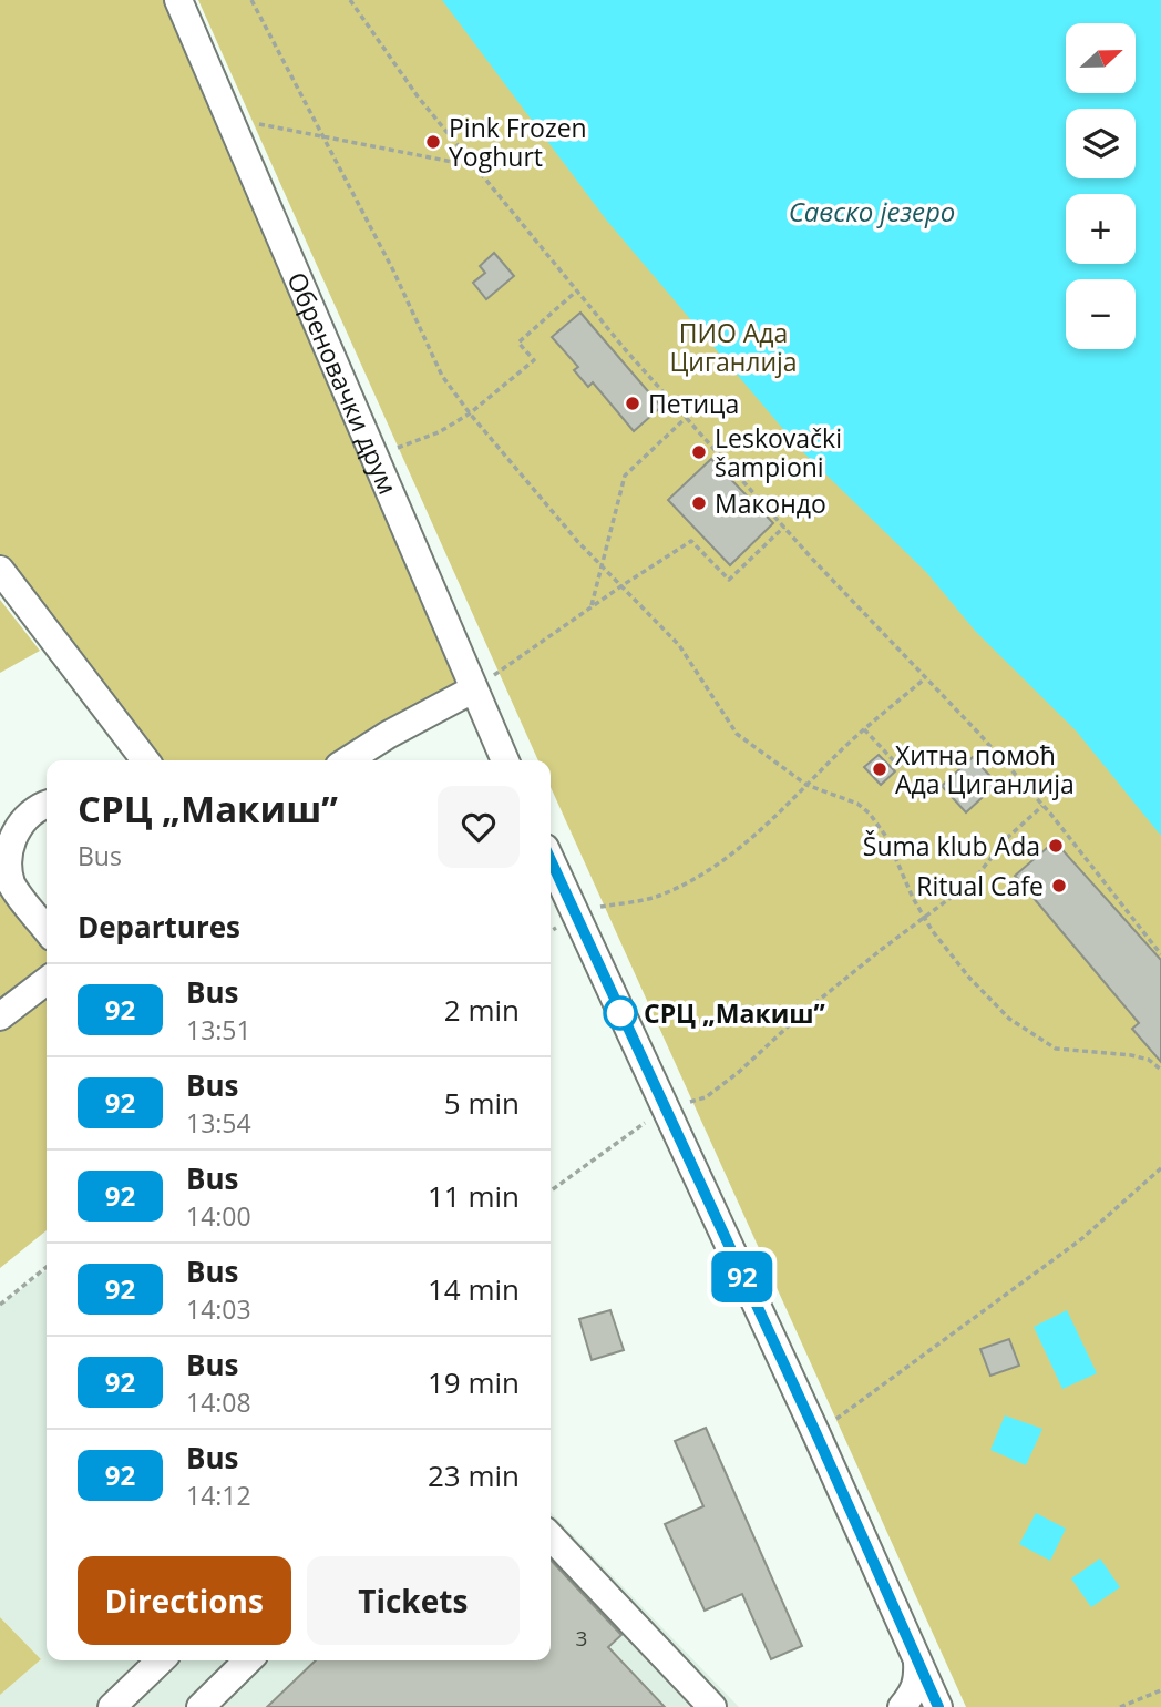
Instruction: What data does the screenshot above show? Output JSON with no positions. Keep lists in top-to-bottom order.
{
  "streets": {
    "street": ["Обреновачки друм"]
  },
  "water": ["Савско језеро"],
  "parks": ["ПИО Ада Циганлија"],
  "places": [
    "Pink Frozen Yoghurt",
    "Петица",
    "Leskovački šampioni",
    "Макондо",
    "Хитна помоћ Ада Циганлија",
    "Šuma klub Ada",
    "Ritual Cafe",
    "СРЦ „Макиш”"
  ],
  "lines": ["bus line 92"],
  "house_numbers": ["3"],
  "north": "right",
  "page": {
    "on_map": "92",
    "map_buttons": ["+", "−"],
    "heading": [
      ["СРЦ „Макиш”", "Bus"],
      "Departures"
    ],
    "list": [
      {
        "mark": "92",
        "name": "Bus",
        "note": "13:51",
        "value": "2 min"
      },
      {
        "mark": "92",
        "name": "Bus",
        "note": "13:54",
        "value": "5 min"
      },
      {
        "mark": "92",
        "name": "Bus",
        "note": "14:00",
        "value": "11 min"
      },
      {
        "mark": "92",
        "name": "Bus",
        "note": "14:03",
        "value": "14 min"
      },
      {
        "mark": "92",
        "name": "Bus",
        "note": "14:08",
        "value": "19 min"
      },
      {
        "mark": "92",
        "name": "Bus",
        "note": "14:12",
        "value": "23 min"
      }
    ],
    "buttons": ["Directions", "Tickets"]
  }
}
